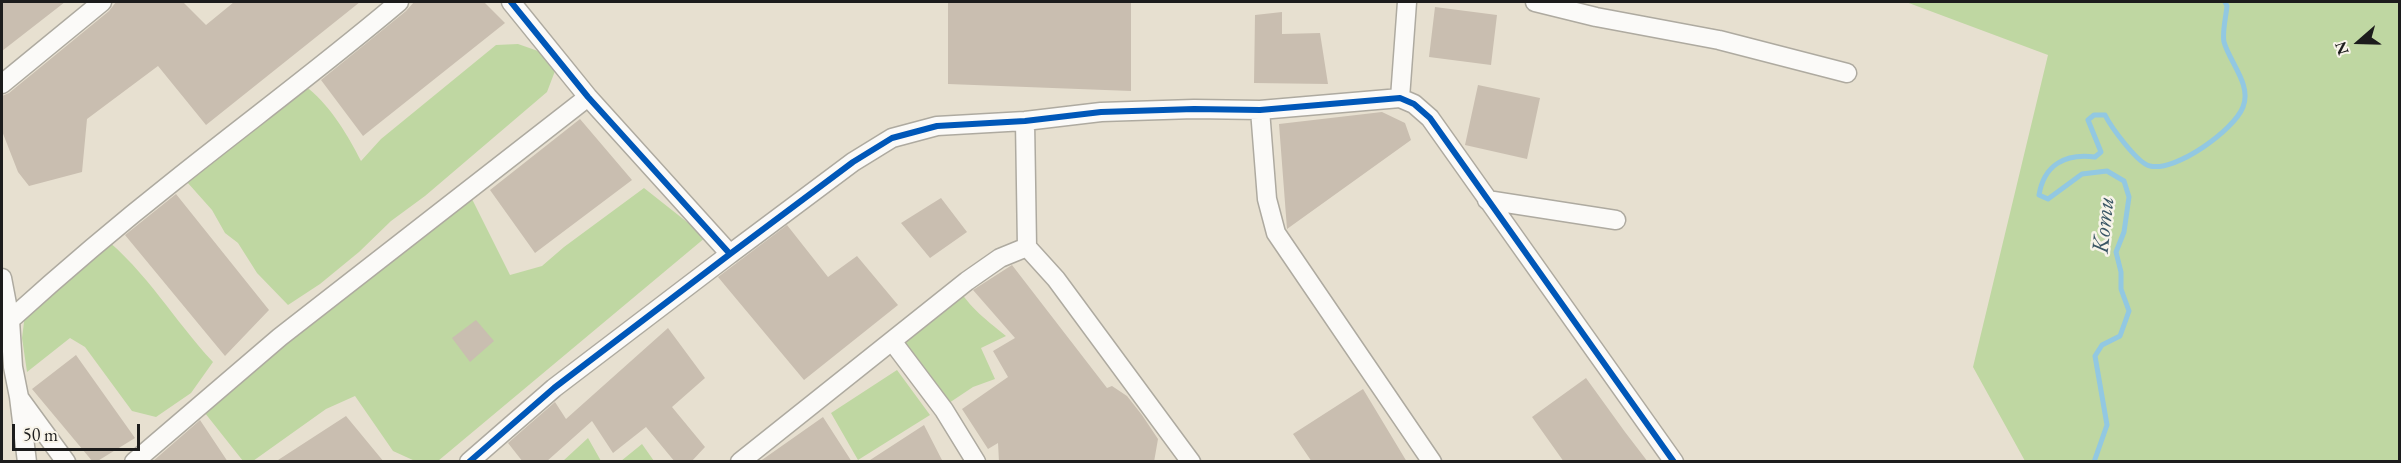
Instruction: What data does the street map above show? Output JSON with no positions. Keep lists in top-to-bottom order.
{
  "water": ["Komu"],
  "scale_bar": "50 m",
  "north": "left"
}
